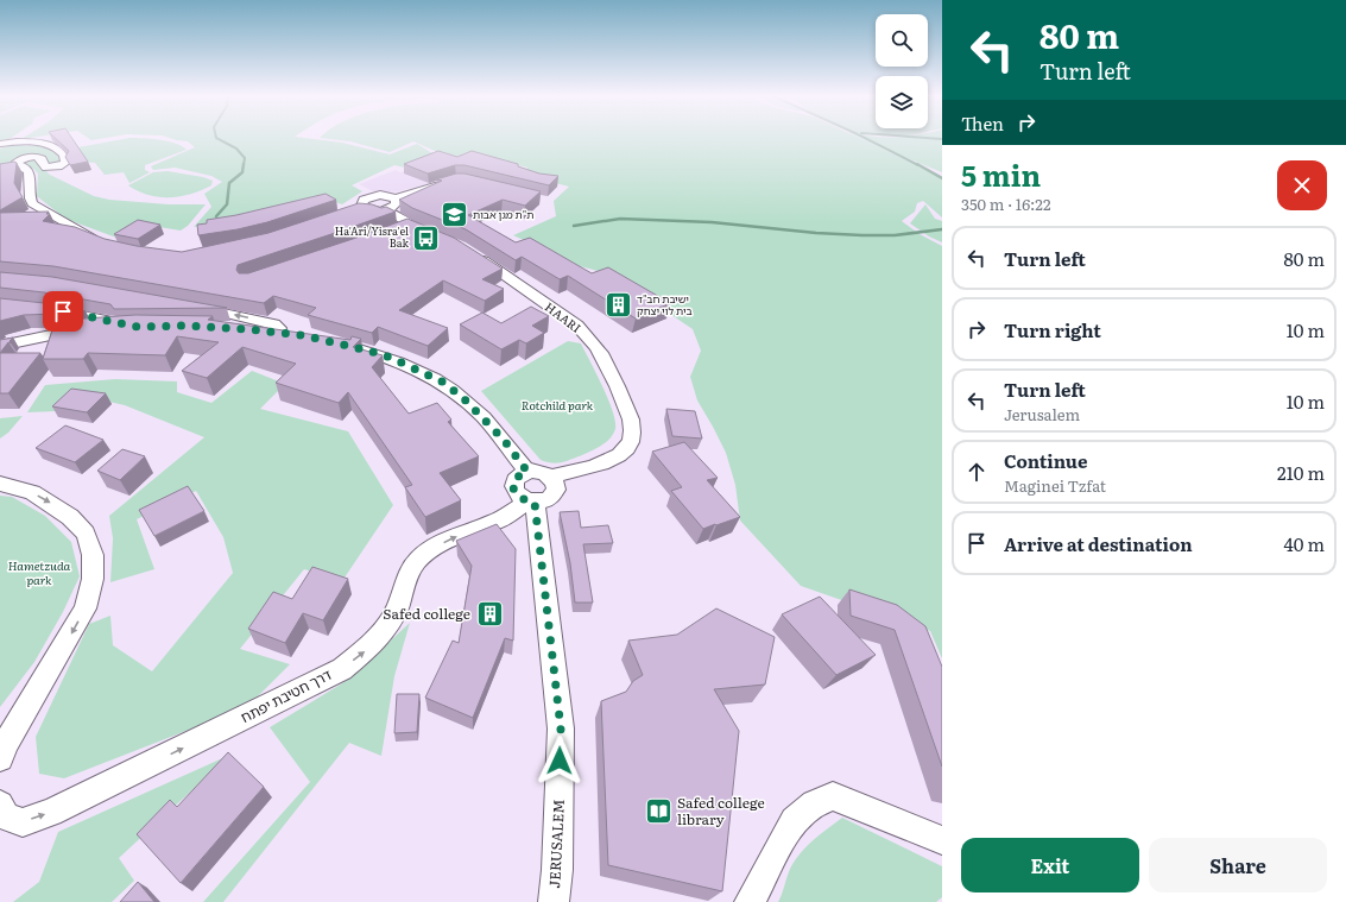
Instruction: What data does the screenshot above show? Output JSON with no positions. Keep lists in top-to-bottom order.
{
  "streets": {
    "street": ["HAARI", "דרך חטיבת יפתח", "JERUSALEM"]
  },
  "crossings": [
    ["HAARI", "דרך חטיבת יפתח"],
    ["HAARI", "JERUSALEM"],
    ["דרך חטיבת יפתח", "JERUSALEM"]
  ],
  "one_way": ["דרך חטיבת יפתח"],
  "parks": ["Rotchild park", "Hametzuda park"],
  "places": {
    "school or university": ["ת\"ת מגן אבות"],
    "bus stop": ["Ha'Ari/Yisra'el Bak"],
    "building": ["ישיבת חב\"ד בית לוי יצחק", "Safed college"],
    "library": ["Safed college library"]
  },
  "page": {
    "turn": ["80 m", "Turn left"],
    "then": "Then",
    "heading": ["5 min", "350 m · 16:22"],
    "list": [
      {
        "name": "Turn left",
        "value": "80 m"
      },
      {
        "name": "Turn right",
        "value": "10 m"
      },
      {
        "name": "Turn left",
        "note": "Jerusalem",
        "value": "10 m"
      },
      {
        "name": "Continue",
        "note": "Maginei Tzfat",
        "value": "210 m"
      },
      {
        "name": "Arrive at destination",
        "value": "40 m"
      }
    ],
    "buttons": ["Exit", "Share"]
  }
}
